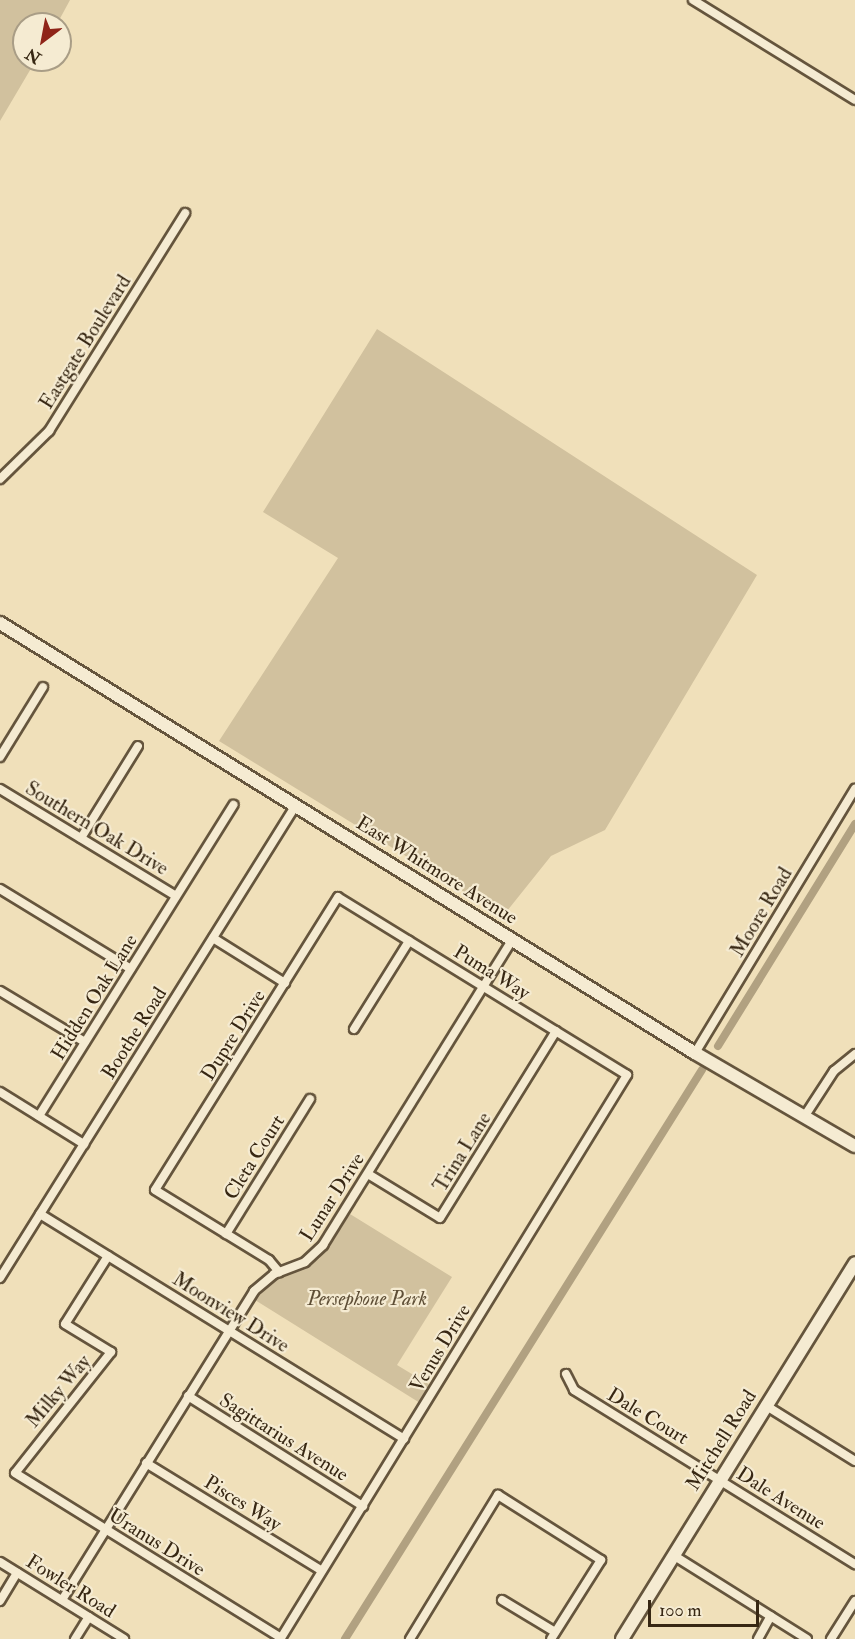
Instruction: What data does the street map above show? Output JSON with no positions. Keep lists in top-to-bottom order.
{
  "streets": {
    "main road": ["East Whitmore Avenue", "Mitchell Road"],
    "street": [
      "Eastgate Boulevard",
      "Southern Oak Drive",
      "Moore Road",
      "Puma Way",
      "Hidden Oak Lane",
      "Boothe Road",
      "Dupre Drive",
      "Trina Lane",
      "Cleta Court",
      "Lunar Drive",
      "Moonview Drive",
      "Venus Drive",
      "Milky Way",
      "Dale Court",
      "Sagittarius Avenue",
      "Dale Avenue",
      "Pisces Way",
      "Uranus Drive",
      "Fowler Road"
    ]
  },
  "crossings": [
    ["Southern Oak Drive", "Hidden Oak Lane"],
    ["East Whitmore Avenue", "Moore Road"],
    ["East Whitmore Avenue", "Boothe Road"],
    ["East Whitmore Avenue", "Lunar Drive"],
    ["Puma Way", "Dupre Drive"],
    ["Puma Way", "Trina Lane"],
    ["Puma Way", "Lunar Drive"],
    ["Puma Way", "Venus Drive"],
    ["Boothe Road", "Moonview Drive"],
    ["Dupre Drive", "Cleta Court"],
    ["Trina Lane", "Lunar Drive"],
    ["Lunar Drive", "Moonview Drive"],
    ["Lunar Drive", "Sagittarius Avenue"],
    ["Lunar Drive", "Pisces Way"],
    ["Lunar Drive", "Uranus Drive"],
    ["Lunar Drive", "Fowler Road"],
    ["Moonview Drive", "Venus Drive"],
    ["Moonview Drive", "Milky Way"],
    ["Venus Drive", "Sagittarius Avenue"],
    ["Venus Drive", "Pisces Way"],
    ["Venus Drive", "Uranus Drive"],
    ["Milky Way", "Uranus Drive"],
    ["Dale Court", "Mitchell Road"],
    ["Dale Court", "Dale Avenue"],
    ["Mitchell Road", "Dale Avenue"]
  ],
  "parks": ["Persephone Park"],
  "scale_bar": "100 m",
  "north": "bottom left"
}
